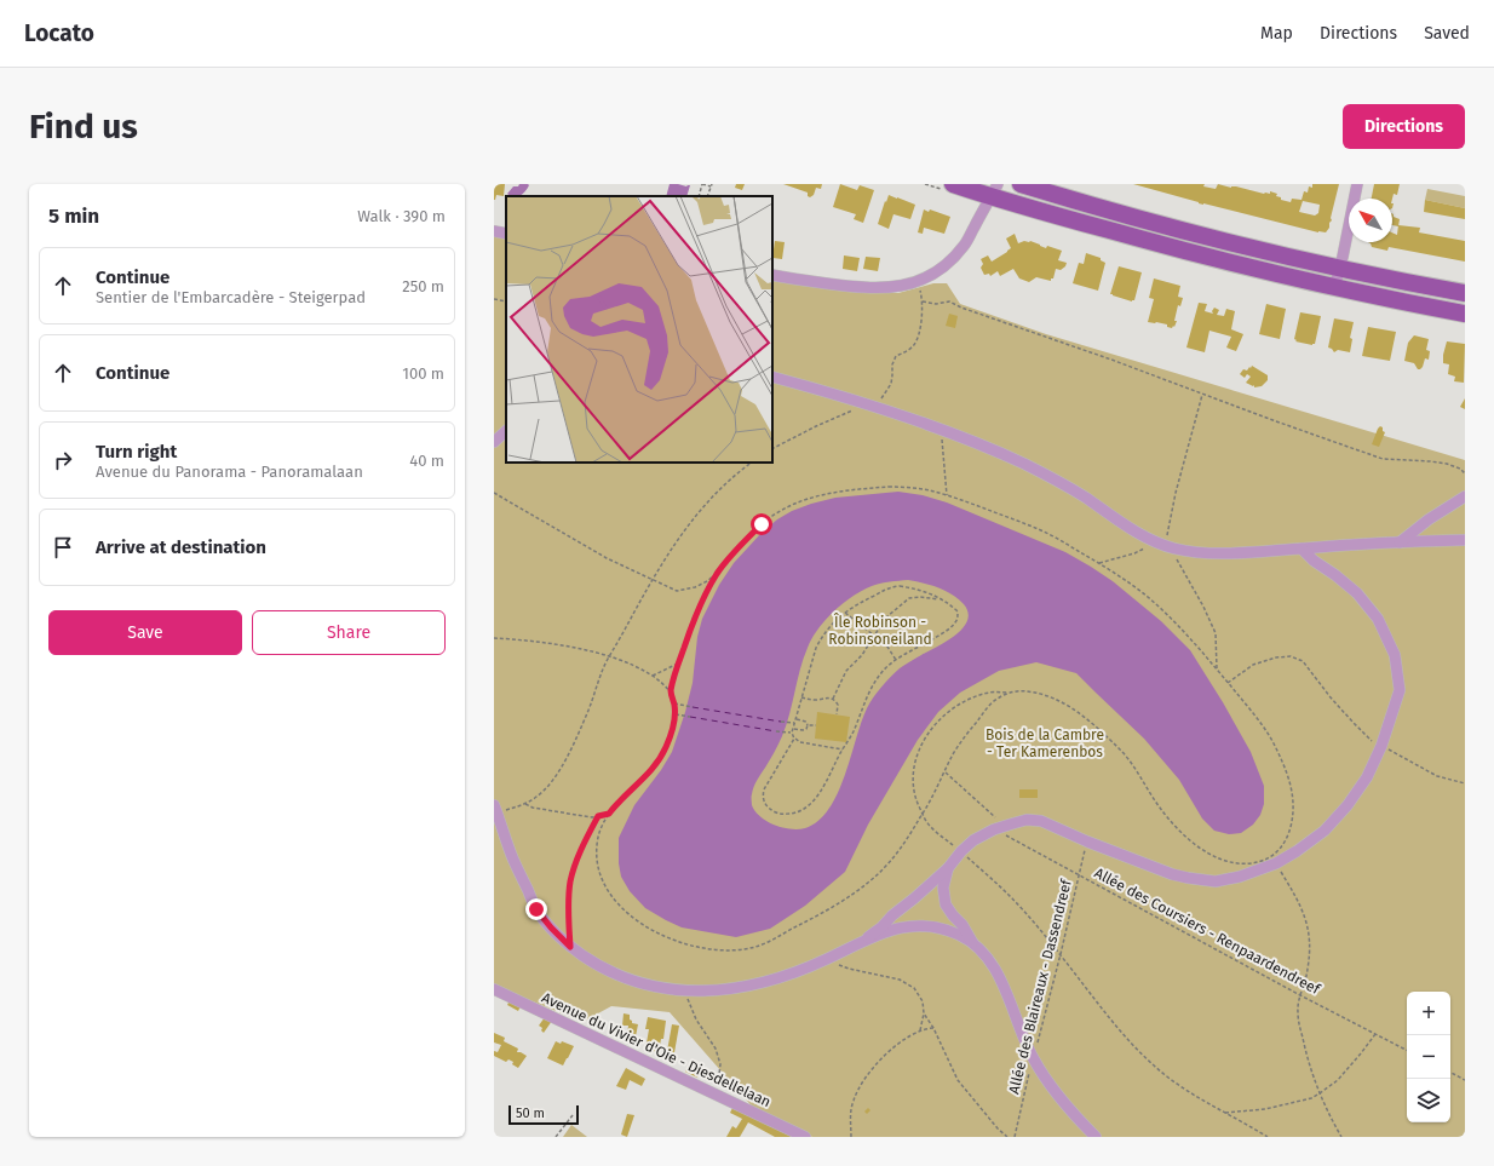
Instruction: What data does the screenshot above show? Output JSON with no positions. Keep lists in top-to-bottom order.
{
  "streets": {
    "street": ["Avenue du Vivier d'Oie - Diesdellelaan"],
    "path": ["Allée des Coursiers - Renpaardendreef", "Allée des Blaireaux - Dassendreef"]
  },
  "crossings": [
    ["Allée des Coursiers - Renpaardendreef", "Allée des Blaireaux - Dassendreef"]
  ],
  "parks": ["Île Robinson - Robinsoneiland", "Bois de la Cambre - Ter Kamerenbos"],
  "scale_bar": "50 m",
  "north": "top left",
  "page": {
    "header": "Locato",
    "nav": ["Map", "Directions", "Saved"],
    "buttons": [
      "Directions",
      ["Save", "Share"]
    ],
    "title": "Find us",
    "heading": ["5 min", "Walk · 390 m"],
    "list": [
      ["Continue", "Sentier de l'Embarcadère - Steigerpad", "250 m"],
      ["Continue", "100 m"],
      ["Turn right", "Avenue du Panorama - Panoramalaan", "40 m"],
      "Arrive at destination"
    ],
    "map_buttons": ["+", "−"],
    "scale": "50 m"
  }
}
